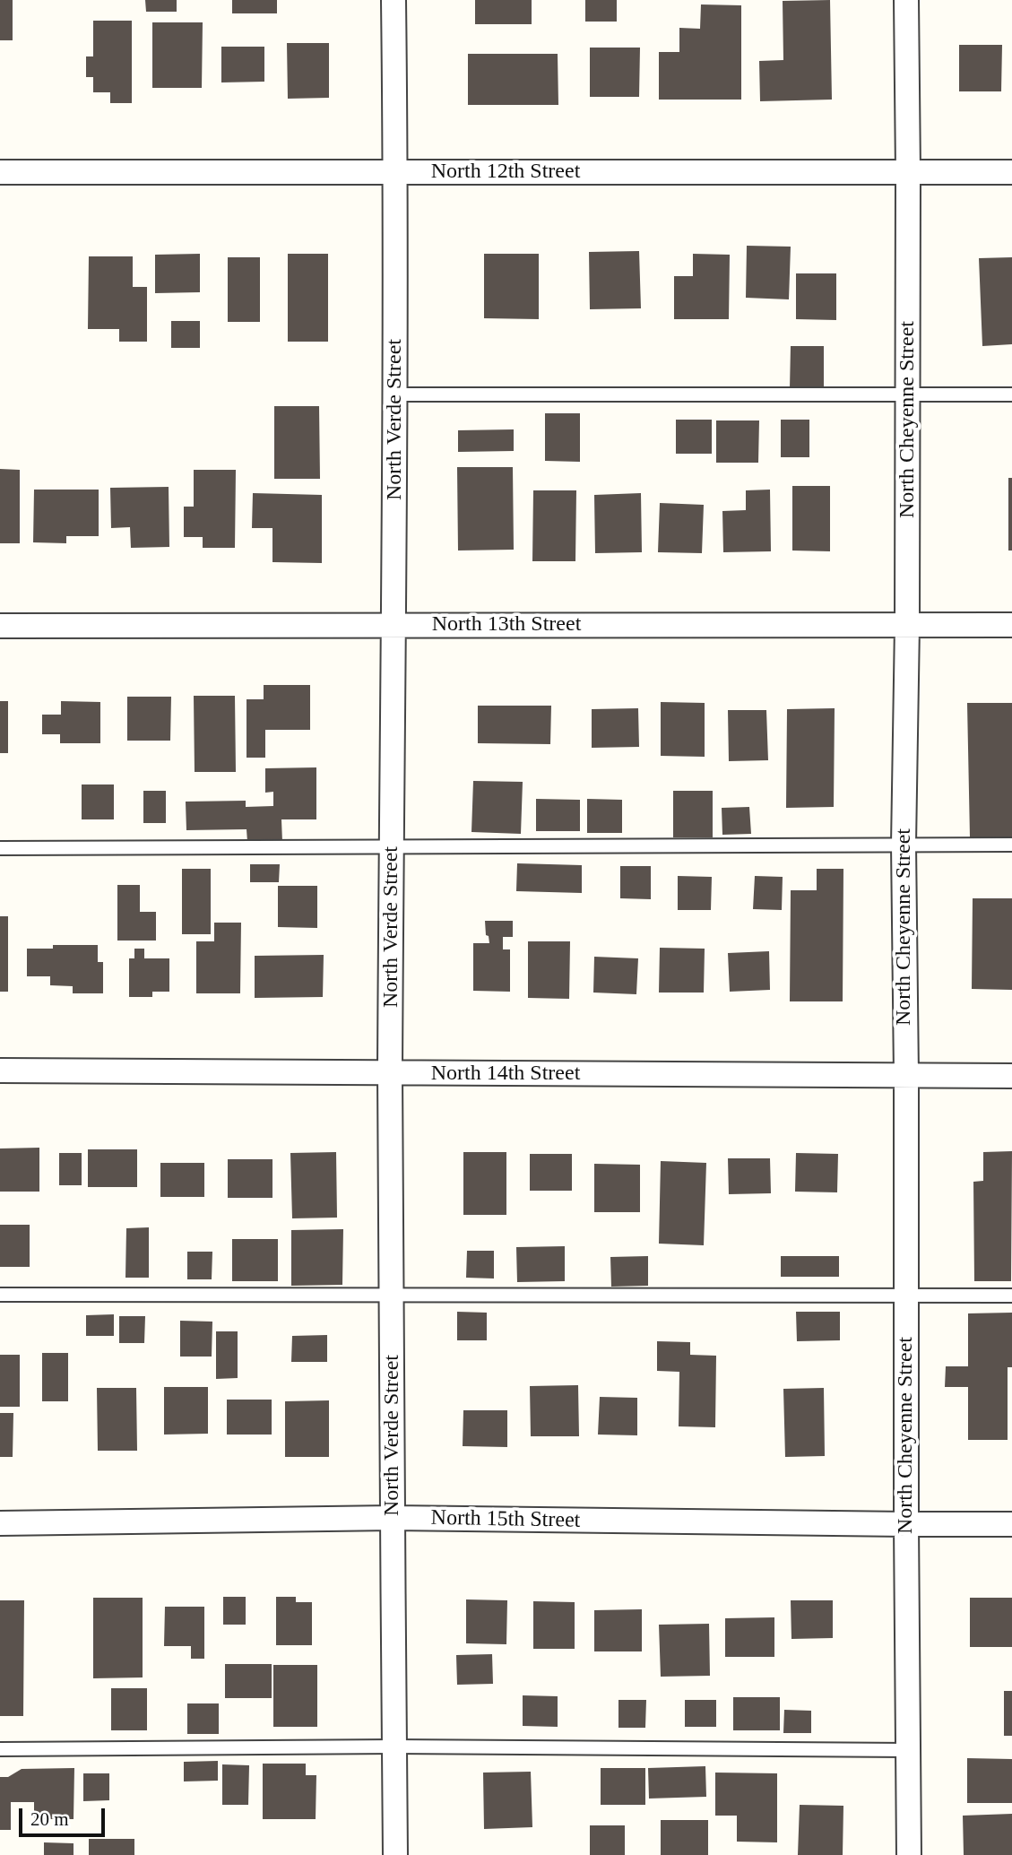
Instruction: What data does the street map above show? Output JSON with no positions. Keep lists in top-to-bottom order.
{
  "streets": {
    "street": [
      "North 12th Street",
      "North Verde Street",
      "North Cheyenne Street",
      "North 13th Street",
      "North 14th Street",
      "North 15th Street"
    ]
  },
  "crossings": [
    ["North 12th Street", "North Verde Street"],
    ["North 12th Street", "North Cheyenne Street"],
    ["North Verde Street", "North 13th Street"],
    ["North Verde Street", "North 14th Street"],
    ["North Verde Street", "North 15th Street"],
    ["North Cheyenne Street", "North 13th Street"],
    ["North Cheyenne Street", "North 14th Street"],
    ["North Cheyenne Street", "North 15th Street"]
  ],
  "scale_bar": "20 m"
}
